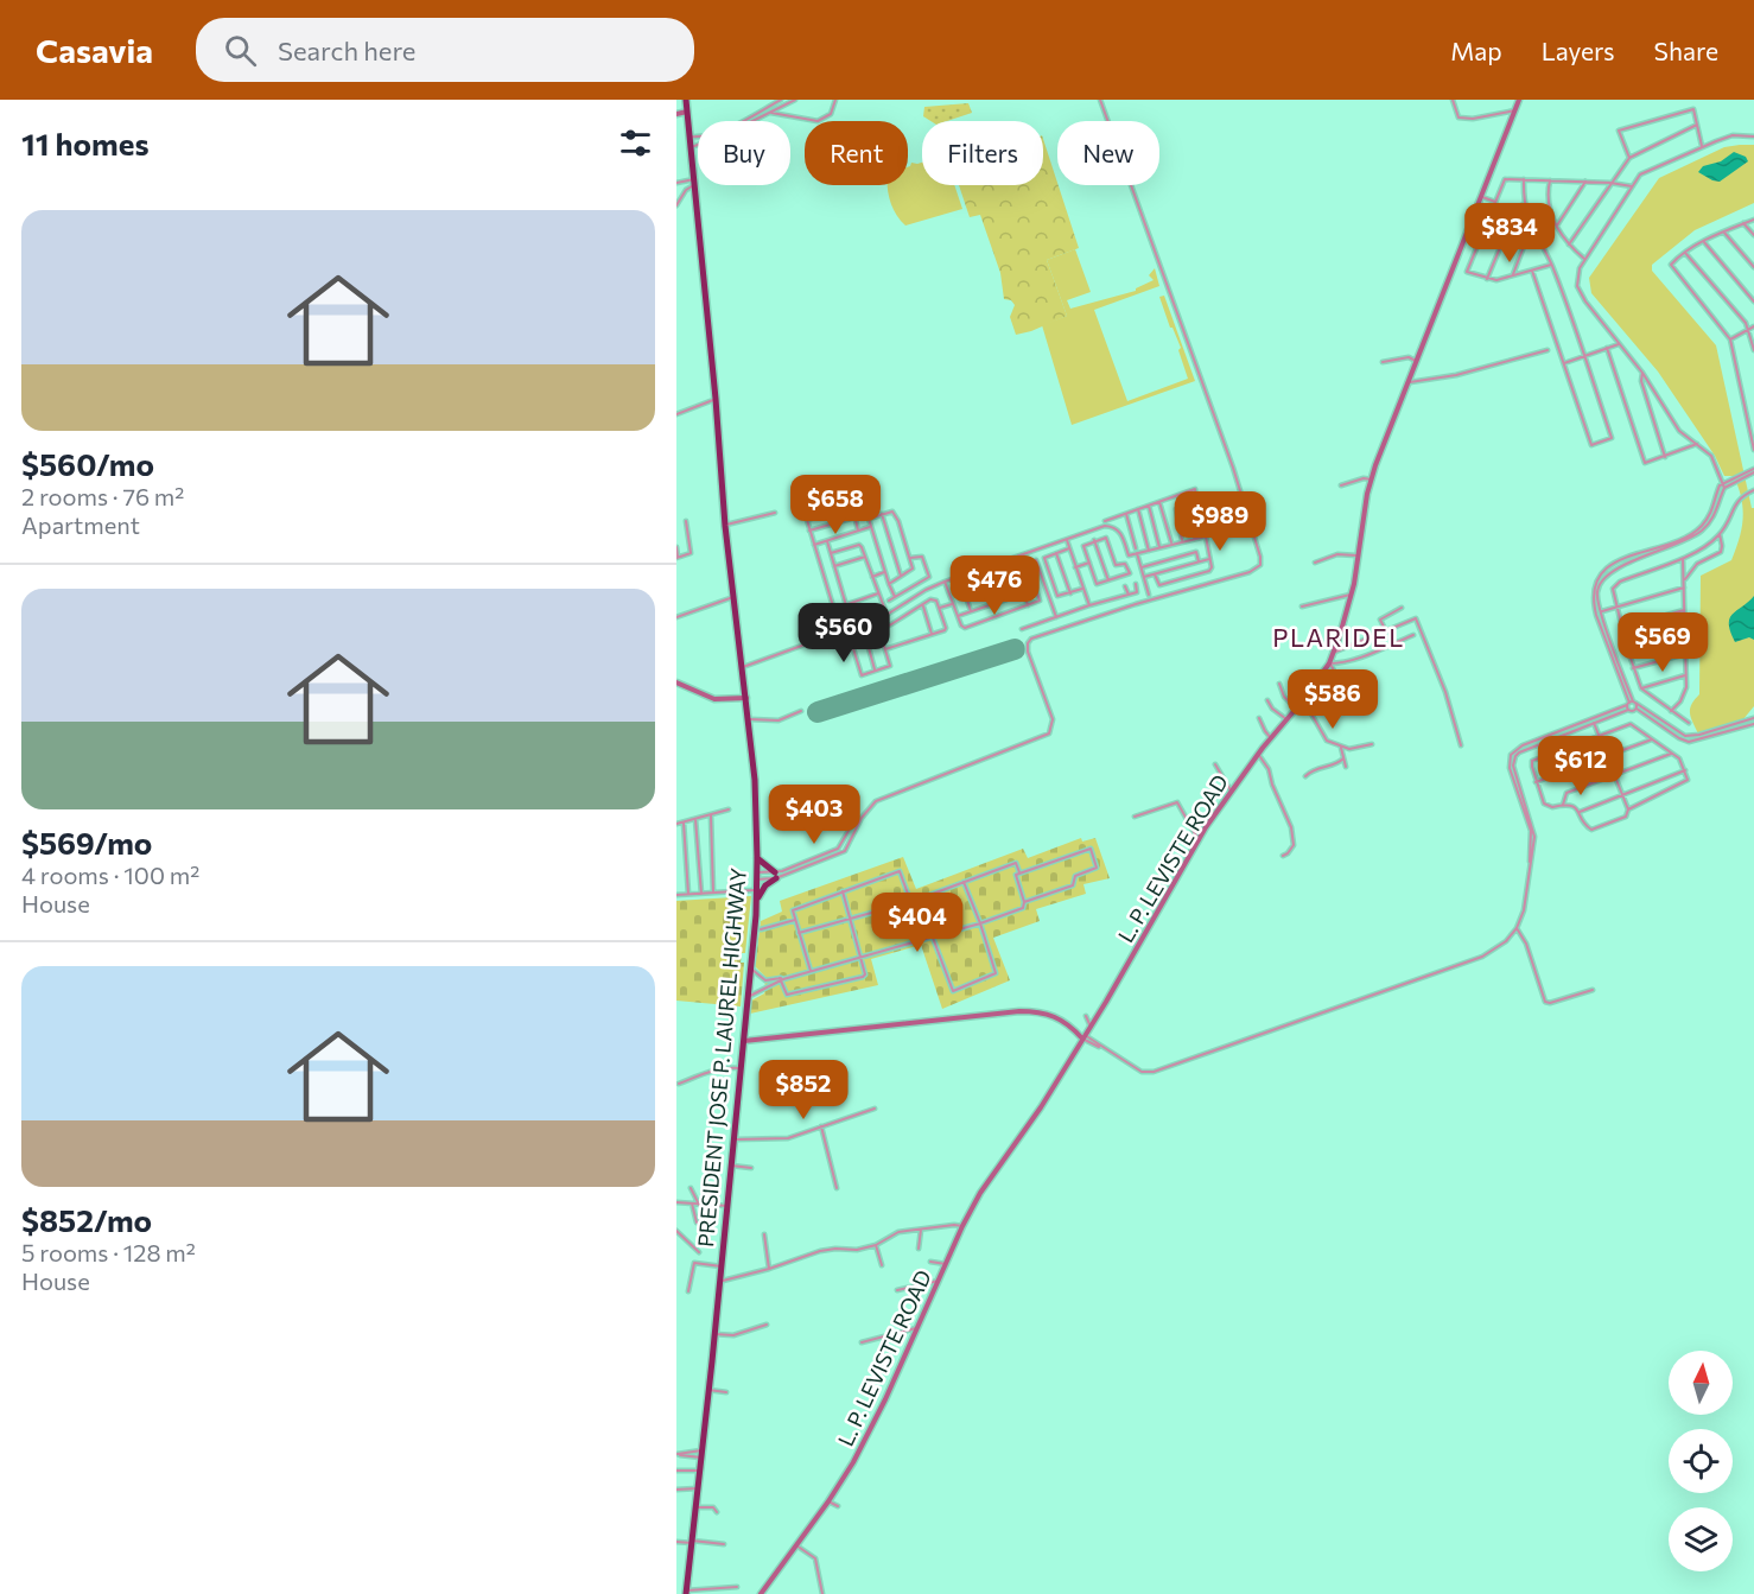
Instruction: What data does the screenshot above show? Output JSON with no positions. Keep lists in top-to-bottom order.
{
  "streets": {
    "highway": ["PRESIDENT JOSE P. LAUREL HIGHWAY"],
    "main road": ["L. P. LEVISTE ROAD"]
  },
  "districts": ["PLARIDEL"],
  "north": "top",
  "page": {
    "header": "Casavia",
    "search": "Search here",
    "nav": ["Map", "Layers", "Share"],
    "heading": "11 homes",
    "chip": [
      "Buy",
      "Rent",
      "Filters",
      "New"
    ],
    "list": [
      {
        "name": "$560/mo",
        "note": "2 rooms · 76 m² · Apartment"
      },
      {
        "name": "$569/mo",
        "note": "4 rooms · 100 m² · House"
      },
      {
        "name": "$852/mo",
        "note": "5 rooms · 128 m² · House"
      }
    ],
    "price": [
      "$834",
      "$658",
      "$989",
      "$476",
      "$560",
      "$569",
      "$586",
      "$612",
      "$403",
      "$404",
      "$852"
    ]
  }
}
